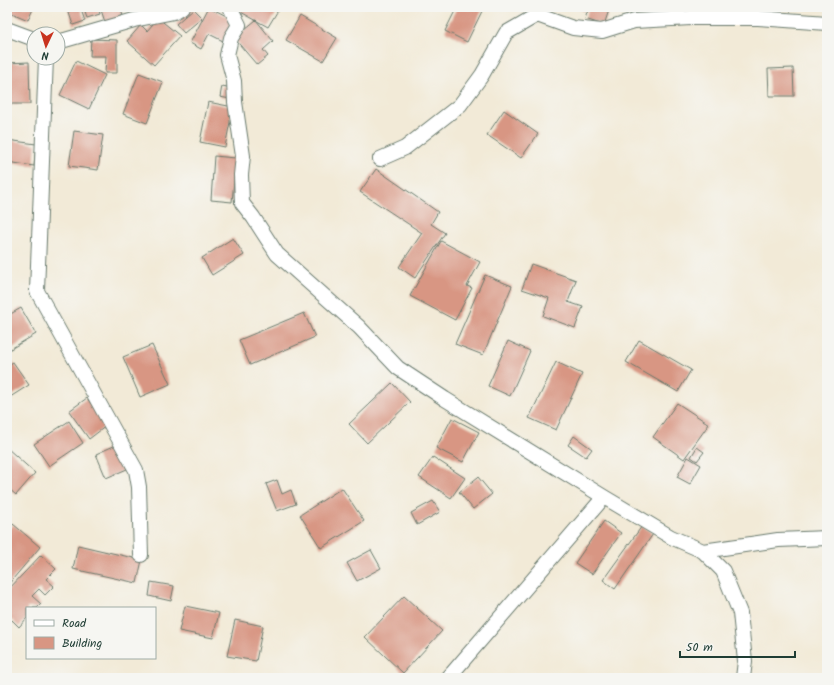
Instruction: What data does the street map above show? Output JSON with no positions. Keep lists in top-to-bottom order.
{
  "legend": ["Road", "Building"],
  "scale_bar": "50 m",
  "north": "bottom"
}
